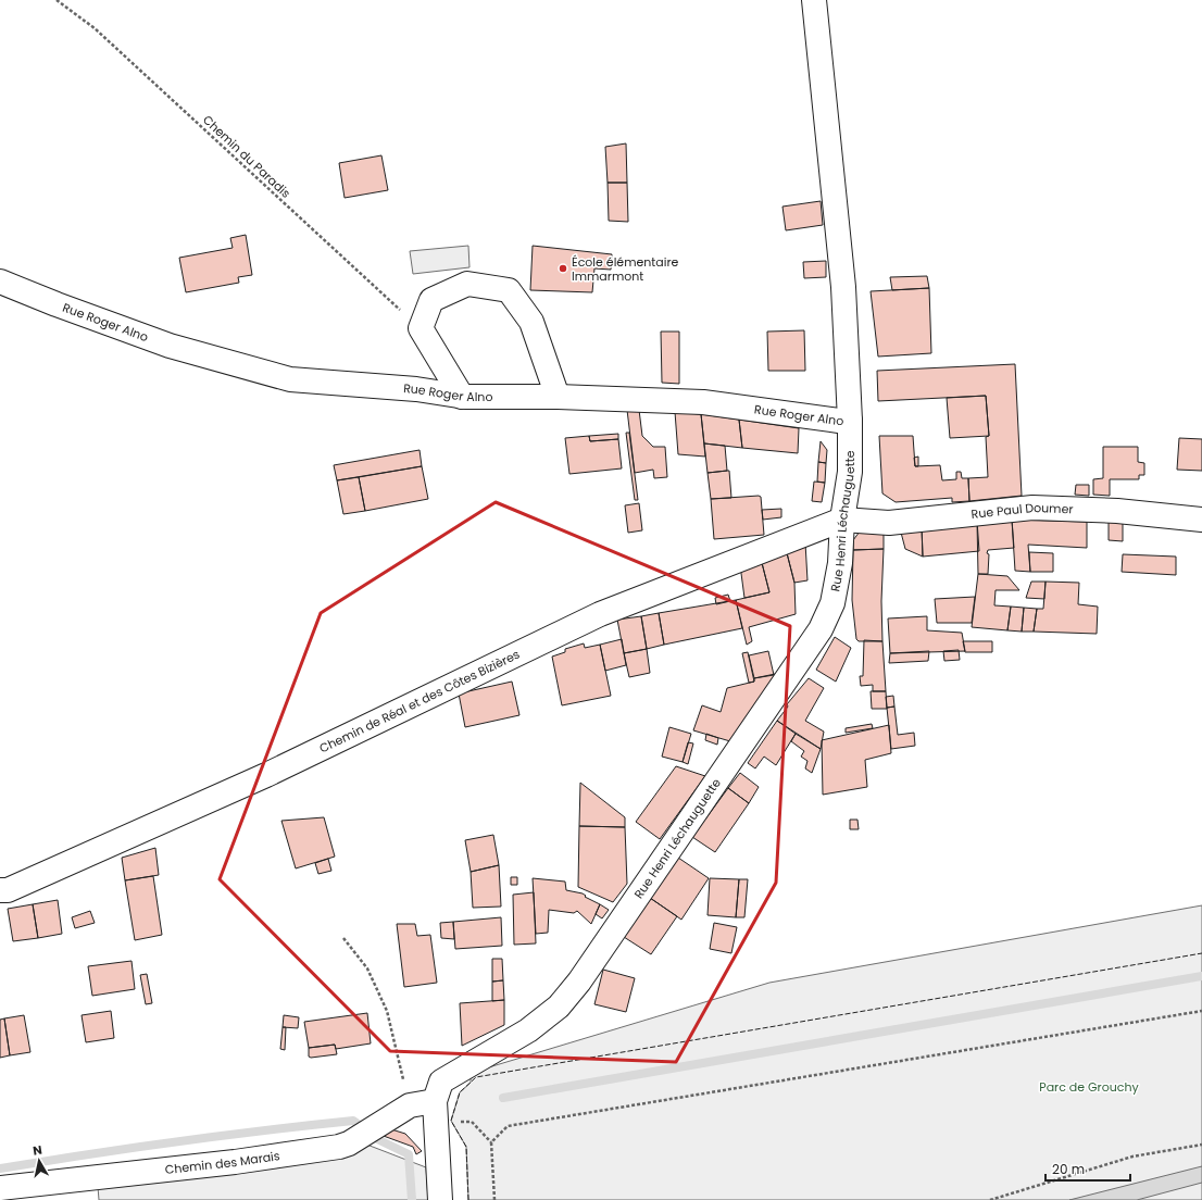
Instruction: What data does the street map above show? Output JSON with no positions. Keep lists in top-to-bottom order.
{
  "streets": {
    "street": [
      "Rue Roger Alno",
      "Rue Paul Doumer",
      "Rue Henri Léchauguette",
      "Chemin de Réal et des Côtes Bizières",
      "Chemin des Marais"
    ],
    "path": ["Chemin du Paradis"]
  },
  "crossings": [
    ["Rue Roger Alno", "Rue Henri Léchauguette"],
    ["Rue Paul Doumer", "Rue Henri Léchauguette"],
    ["Rue Paul Doumer", "Chemin de Réal et des Côtes Bizières"],
    ["Rue Henri Léchauguette", "Chemin de Réal et des Côtes Bizières"],
    ["Rue Henri Léchauguette", "Chemin des Marais"]
  ],
  "parks": ["Parc de Grouchy"],
  "places": ["École élémentaire Immarmont"],
  "scale_bar": "20 m",
  "north": "top"
}
